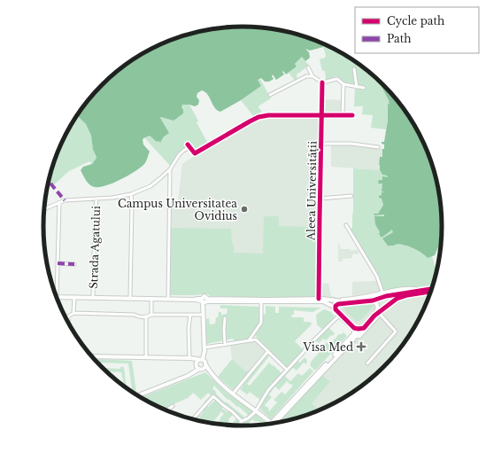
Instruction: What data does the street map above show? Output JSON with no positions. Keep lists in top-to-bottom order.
{
  "streets": {
    "street": ["Aleea Universității", "Strada Agatului"]
  },
  "places": {
    "other": ["Campus Universitatea Ovidius"],
    "health": ["Visa Med"]
  },
  "legend": ["Cycle path", "Path"]
}
